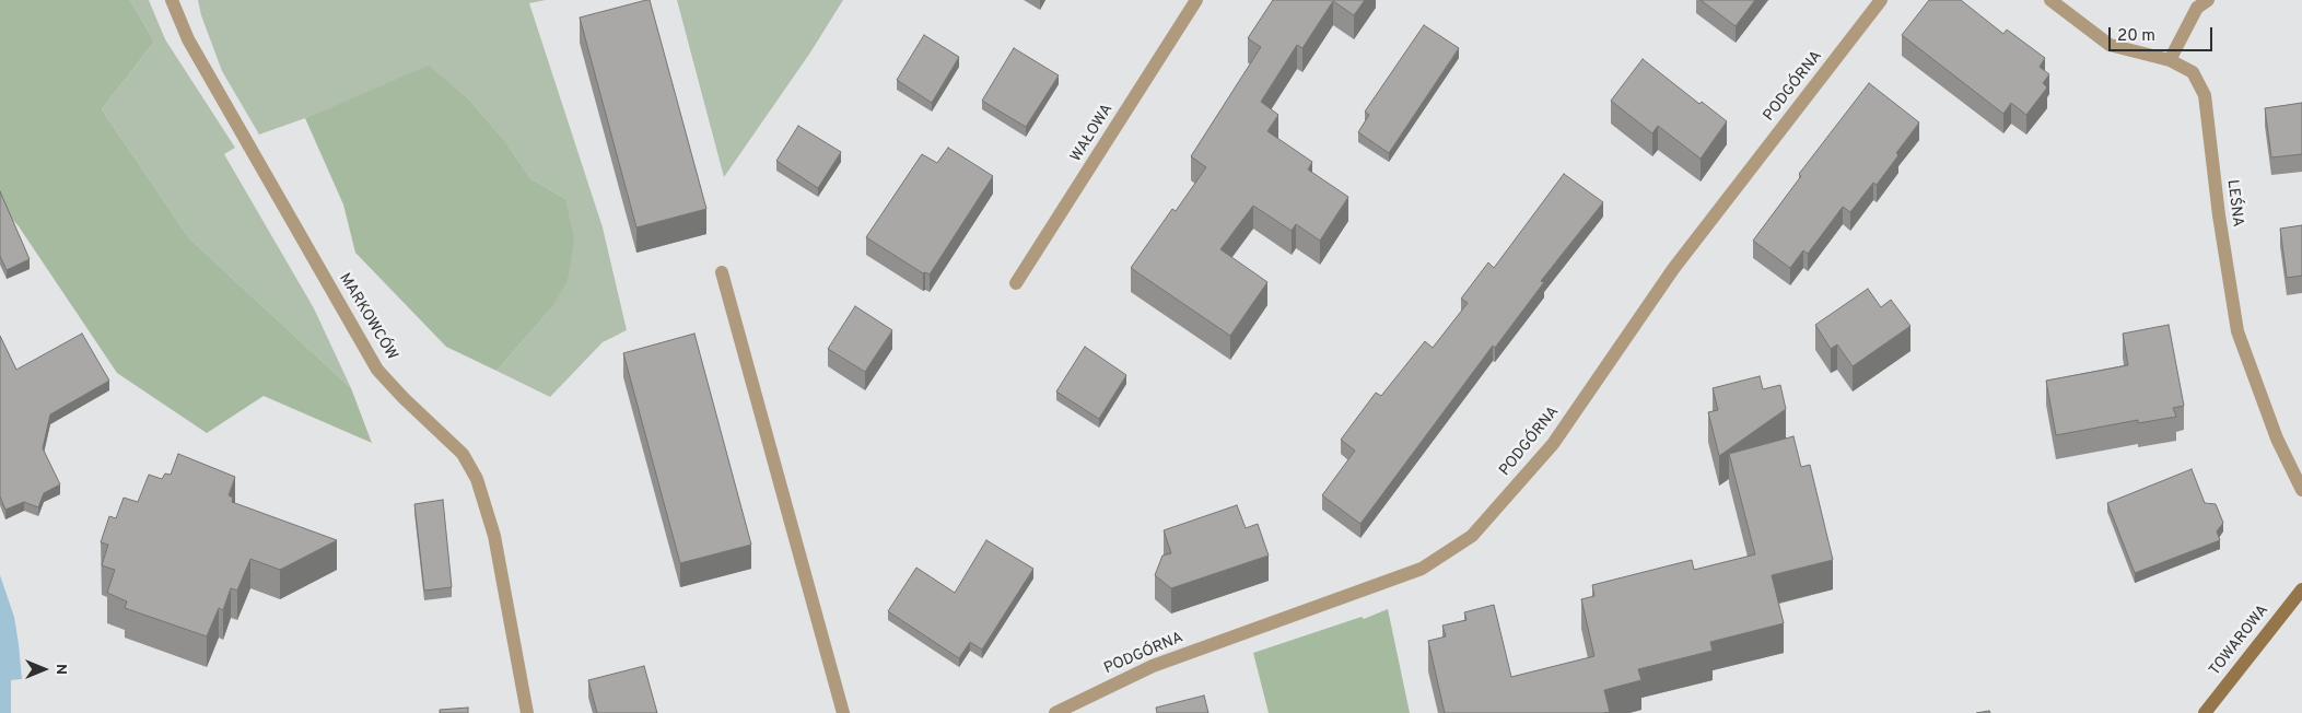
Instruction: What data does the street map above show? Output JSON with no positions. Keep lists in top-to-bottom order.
{
  "streets": {
    "street": [
      "PODGÓRNA",
      "WAŁOWA",
      "LEŚNA",
      "MARKOWCÓW",
      "TOWAROWA"
    ]
  },
  "scale_bar": "20 m",
  "north": "right"
}
